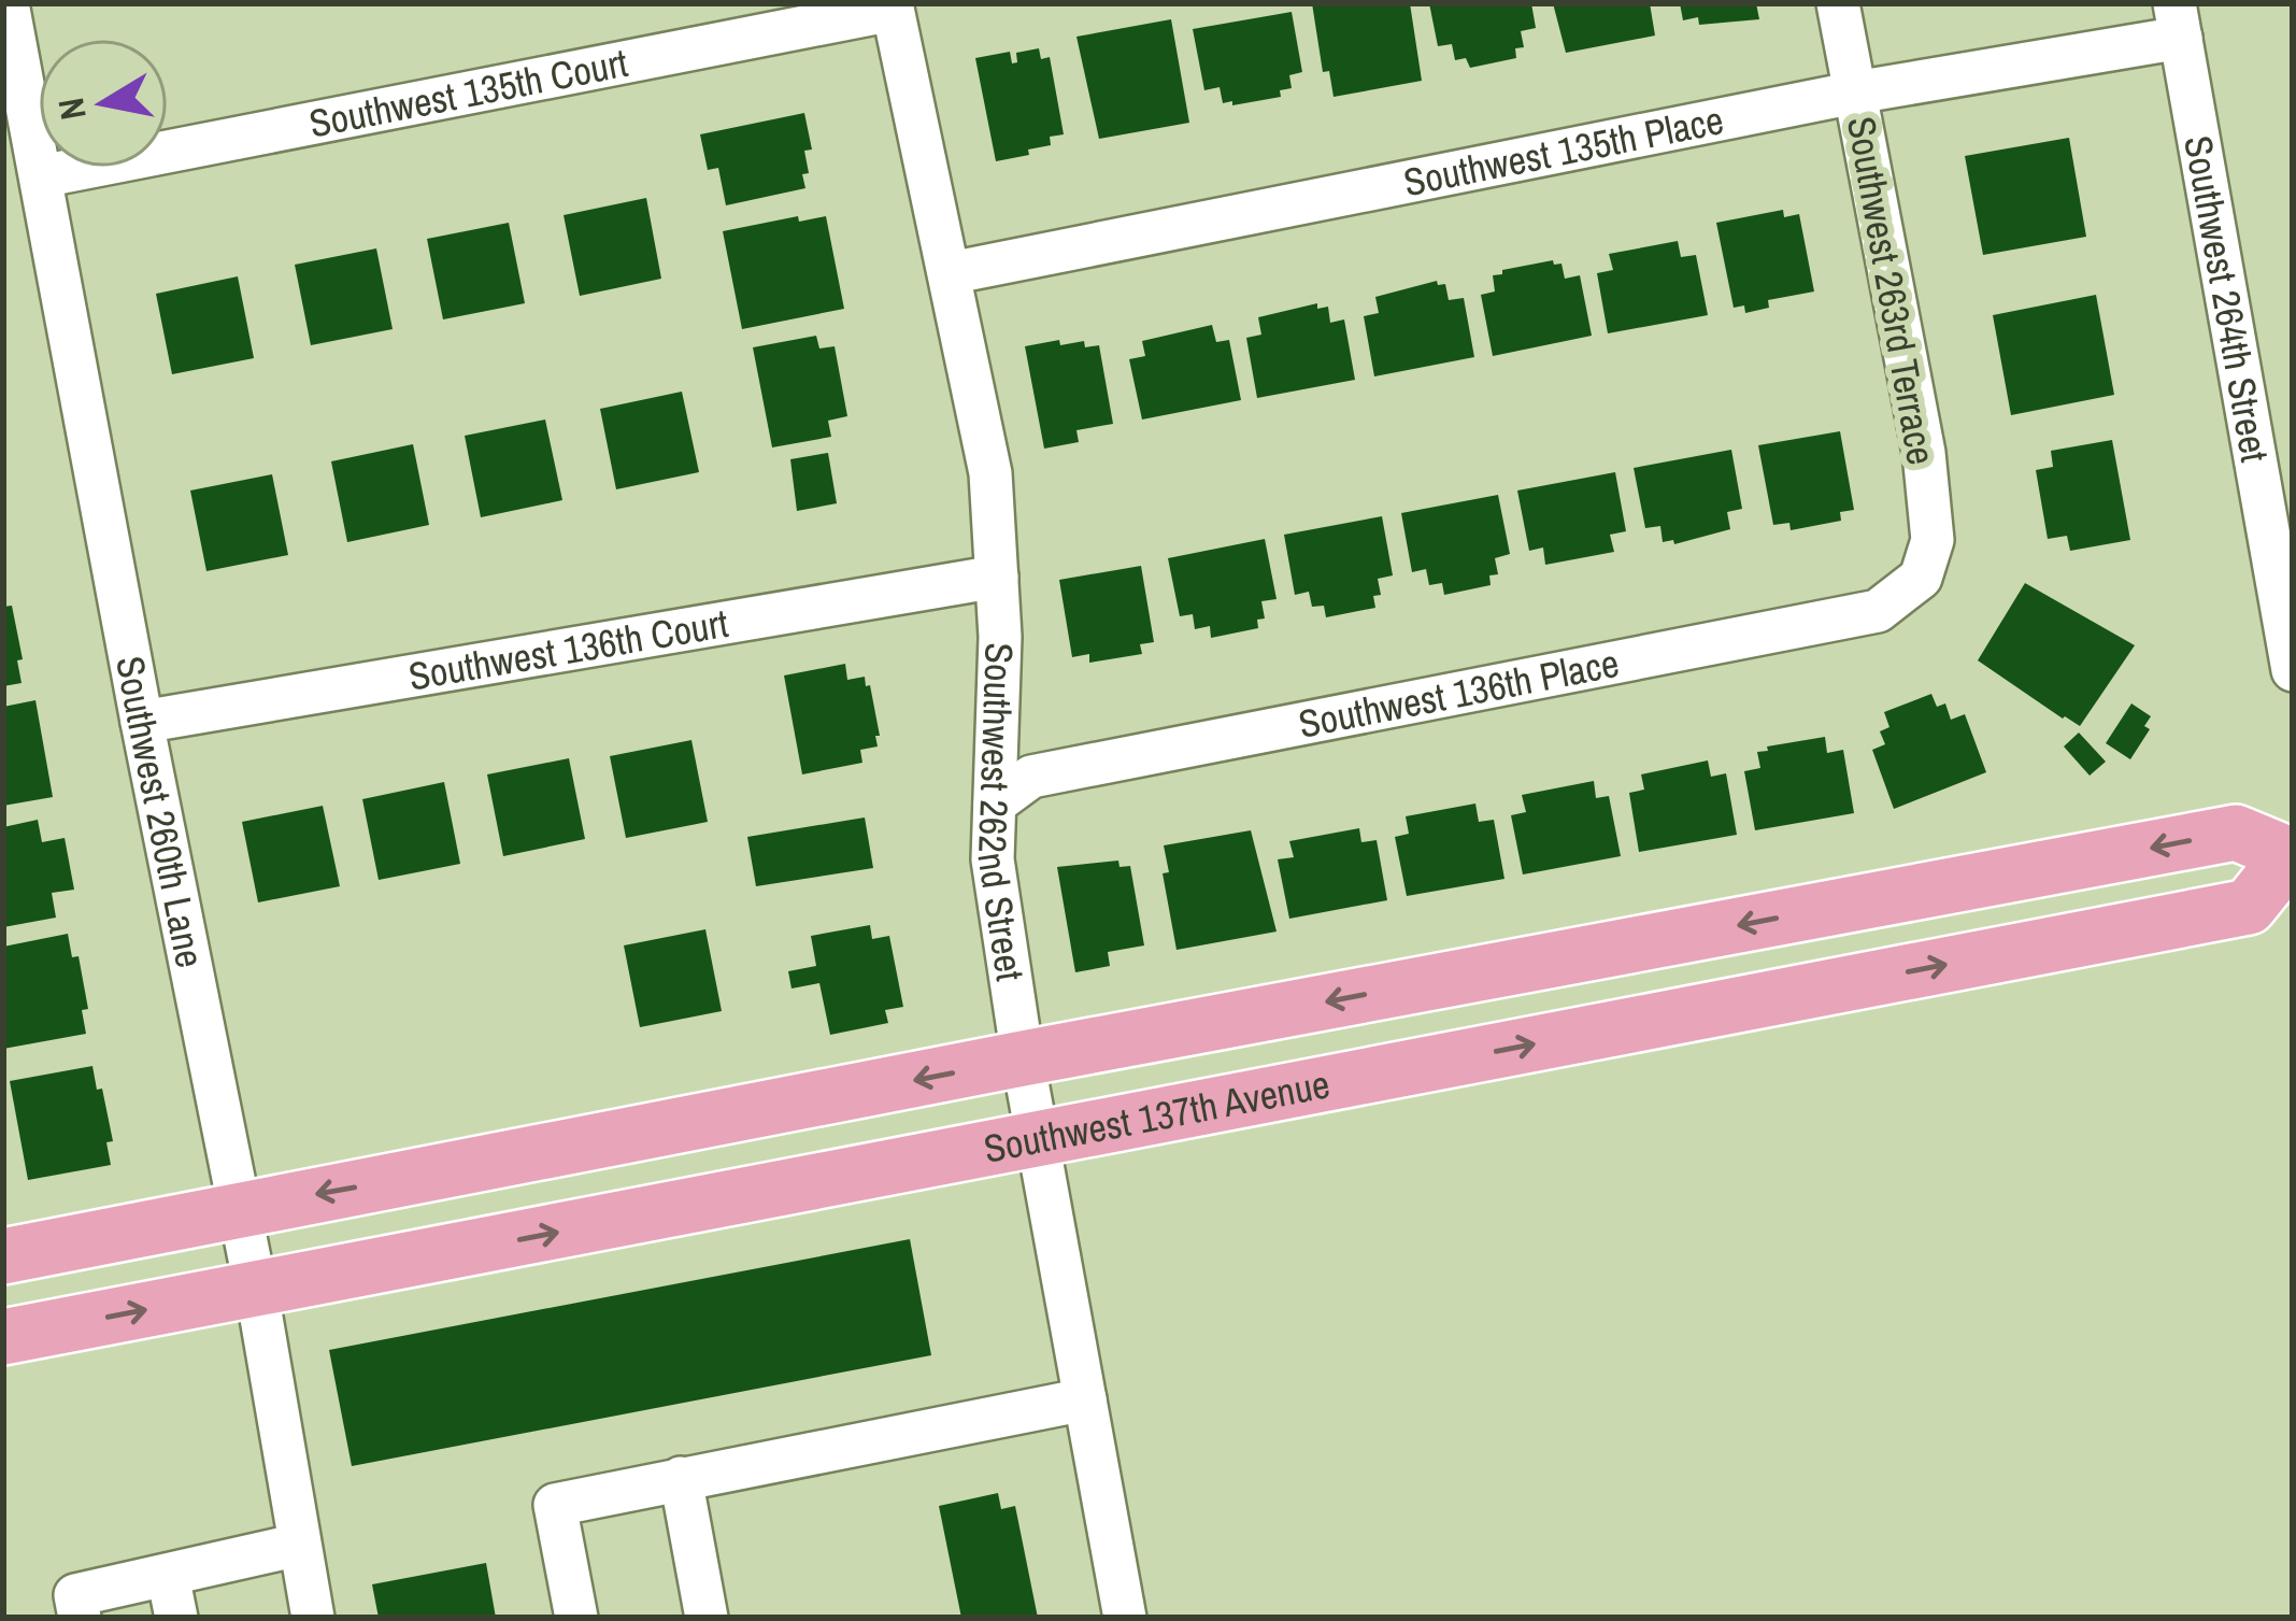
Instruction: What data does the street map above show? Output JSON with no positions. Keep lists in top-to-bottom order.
{
  "streets": {
    "main road": ["Southwest 137th Avenue"],
    "street": [
      "Southwest 135th Court",
      "Southwest 135th Place",
      "Southwest 263rd Terrace",
      "Southwest 264th Street",
      "Southwest 136th Court",
      "Southwest 136th Place",
      "Southwest 262nd Street",
      "Southwest 260th Lane"
    ]
  },
  "crossings": [
    ["Southwest 135th Court", "Southwest 262nd Street"],
    ["Southwest 135th Court", "Southwest 260th Lane"],
    ["Southwest 135th Place", "Southwest 263rd Terrace"],
    ["Southwest 135th Place", "Southwest 264th Street"],
    ["Southwest 135th Place", "Southwest 262nd Street"],
    ["Southwest 263rd Terrace", "Southwest 136th Place"],
    ["Southwest 136th Court", "Southwest 262nd Street"],
    ["Southwest 136th Court", "Southwest 260th Lane"],
    ["Southwest 136th Place", "Southwest 262nd Street"],
    ["Southwest 262nd Street", "Southwest 137th Avenue"],
    ["Southwest 260th Lane", "Southwest 137th Avenue"]
  ],
  "north": "left"
}
